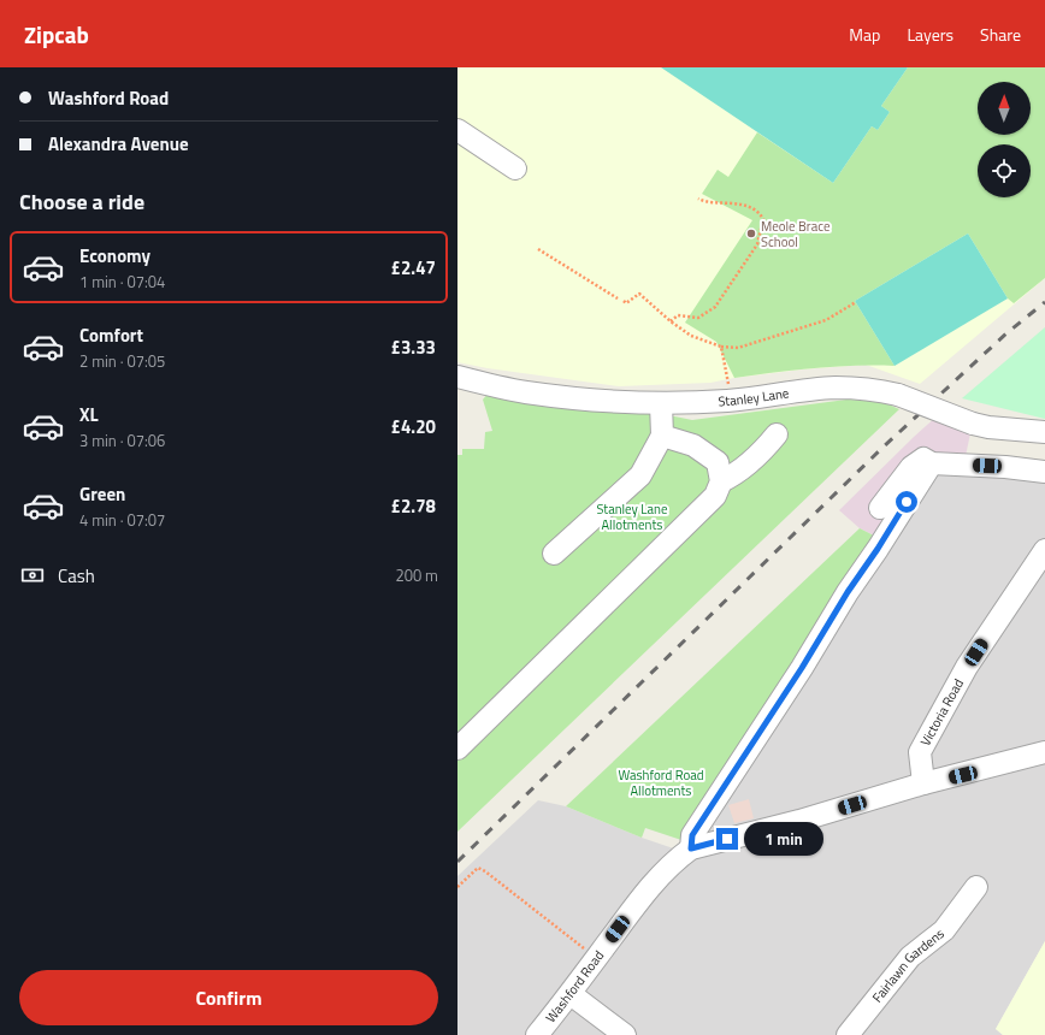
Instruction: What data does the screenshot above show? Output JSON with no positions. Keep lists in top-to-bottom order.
{
  "streets": {
    "street": [
      "Stanley Lane",
      "Victoria Road",
      "Fairlawn Gardens",
      "Washford Road"
    ]
  },
  "parks": ["Stanley Lane Allotments", "Washford Road Allotments"],
  "places": ["Meole Brace School"],
  "north": "top",
  "page": {
    "header": "Zipcab",
    "nav": ["Map", "Layers", "Share"],
    "banner": ["Washford Road", "Alexandra Avenue"],
    "heading": "Choose a ride",
    "list": [
      {
        "name": "Economy",
        "note": "1 min · 07:04",
        "value": "£2.47"
      },
      {
        "name": "Comfort",
        "note": "2 min · 07:05",
        "value": "£3.33"
      },
      {
        "name": "XL",
        "note": "3 min · 07:06",
        "value": "£4.20"
      },
      {
        "name": "Green",
        "note": "4 min · 07:07",
        "value": "£2.78"
      }
    ],
    "pay": ["Cash", "200 m"],
    "bubble": "1 min",
    "buttons": "Confirm"
  }
}
